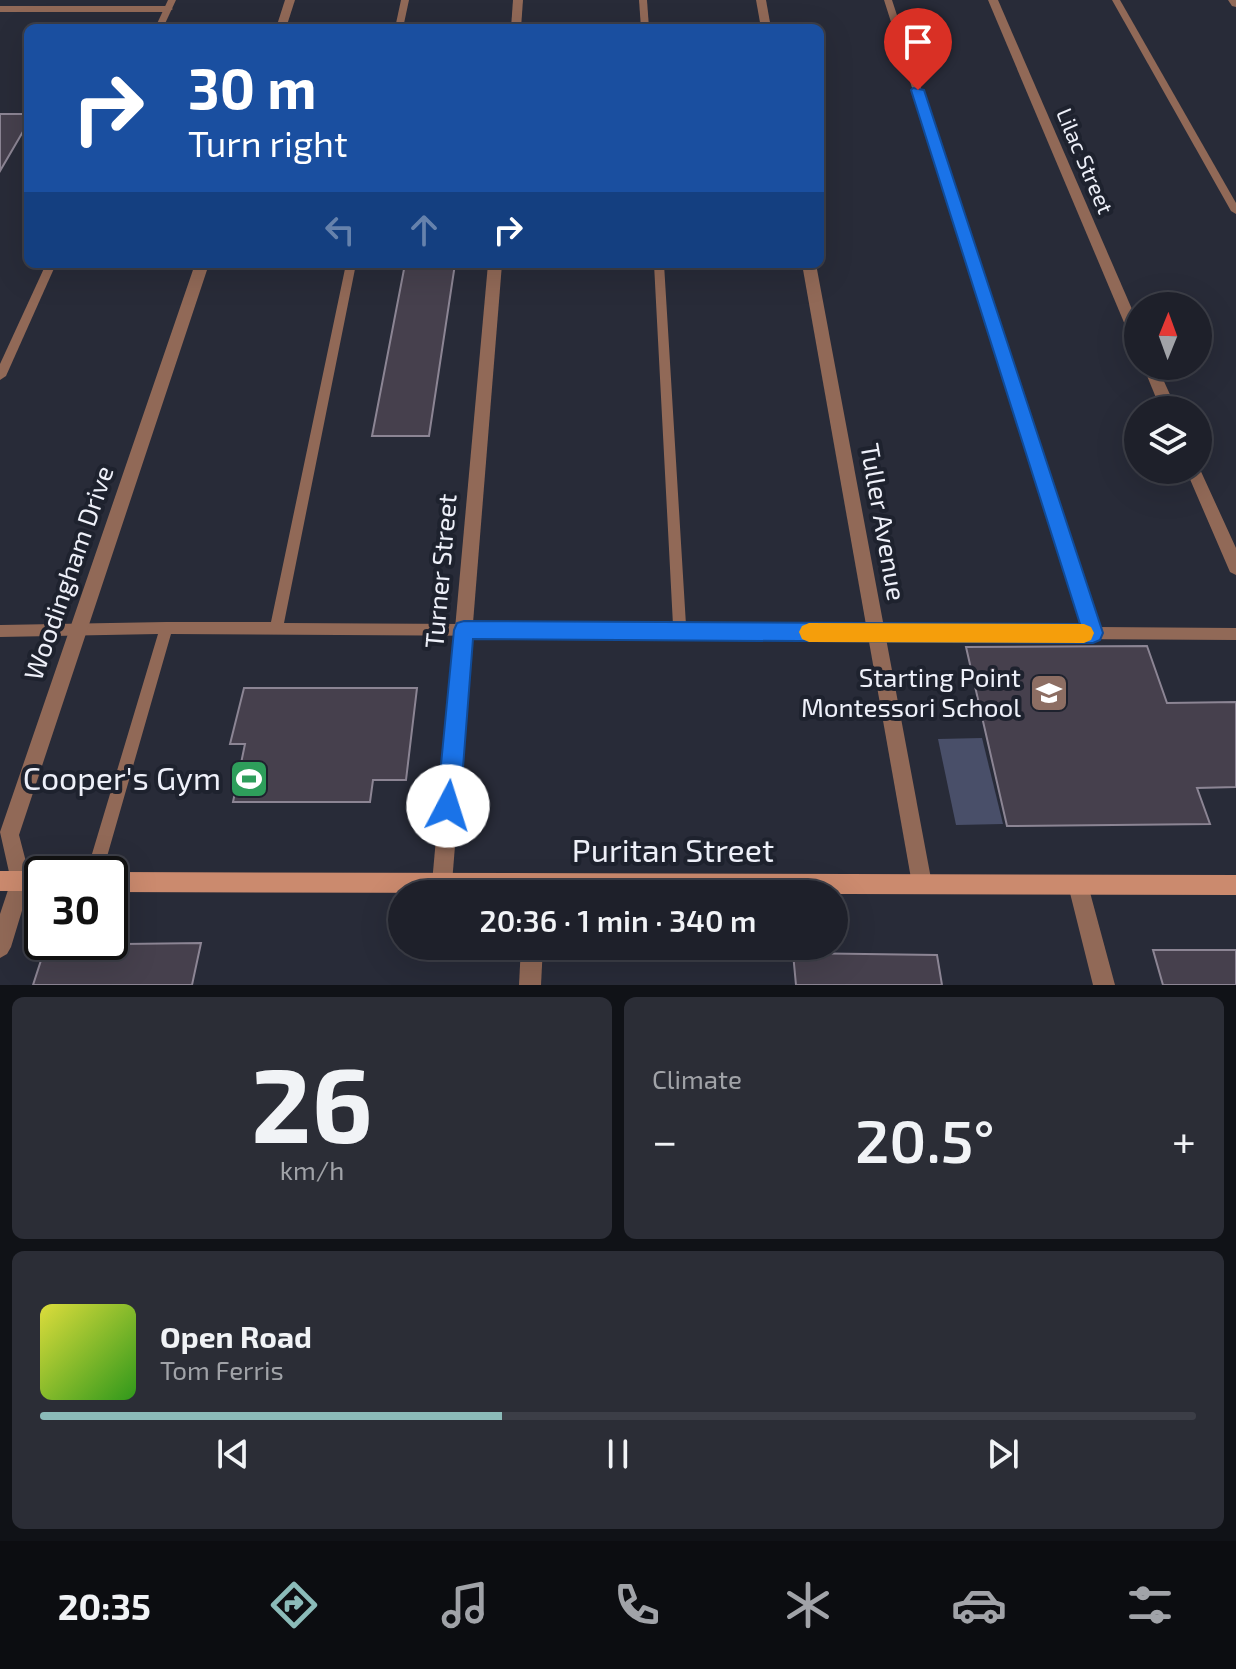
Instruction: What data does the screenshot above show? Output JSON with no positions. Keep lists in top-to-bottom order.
{
  "streets": {
    "street": [
      "Lilac Street",
      "Tuller Avenue",
      "Turner Street",
      "Woodingham Drive",
      "Puritan Street"
    ]
  },
  "crossings": [
    ["Tuller Avenue", "Puritan Street"]
  ],
  "places": {
    "school or university": ["Starting Point Montessori School"],
    "sports": ["Cooper's Gym"]
  },
  "north": "top",
  "page": {
    "turn": ["30 m", "Turn right"],
    "limit": "30",
    "trip": "20:36 · 1 min · 340 m",
    "tile": [
      ["26", "km/h"],
      "Climate"
    ],
    "heat": ["−", "20.5°", "+"],
    "song": ["Open Road", "Tom Ferris"],
    "tabs": "20:35"
  }
}
